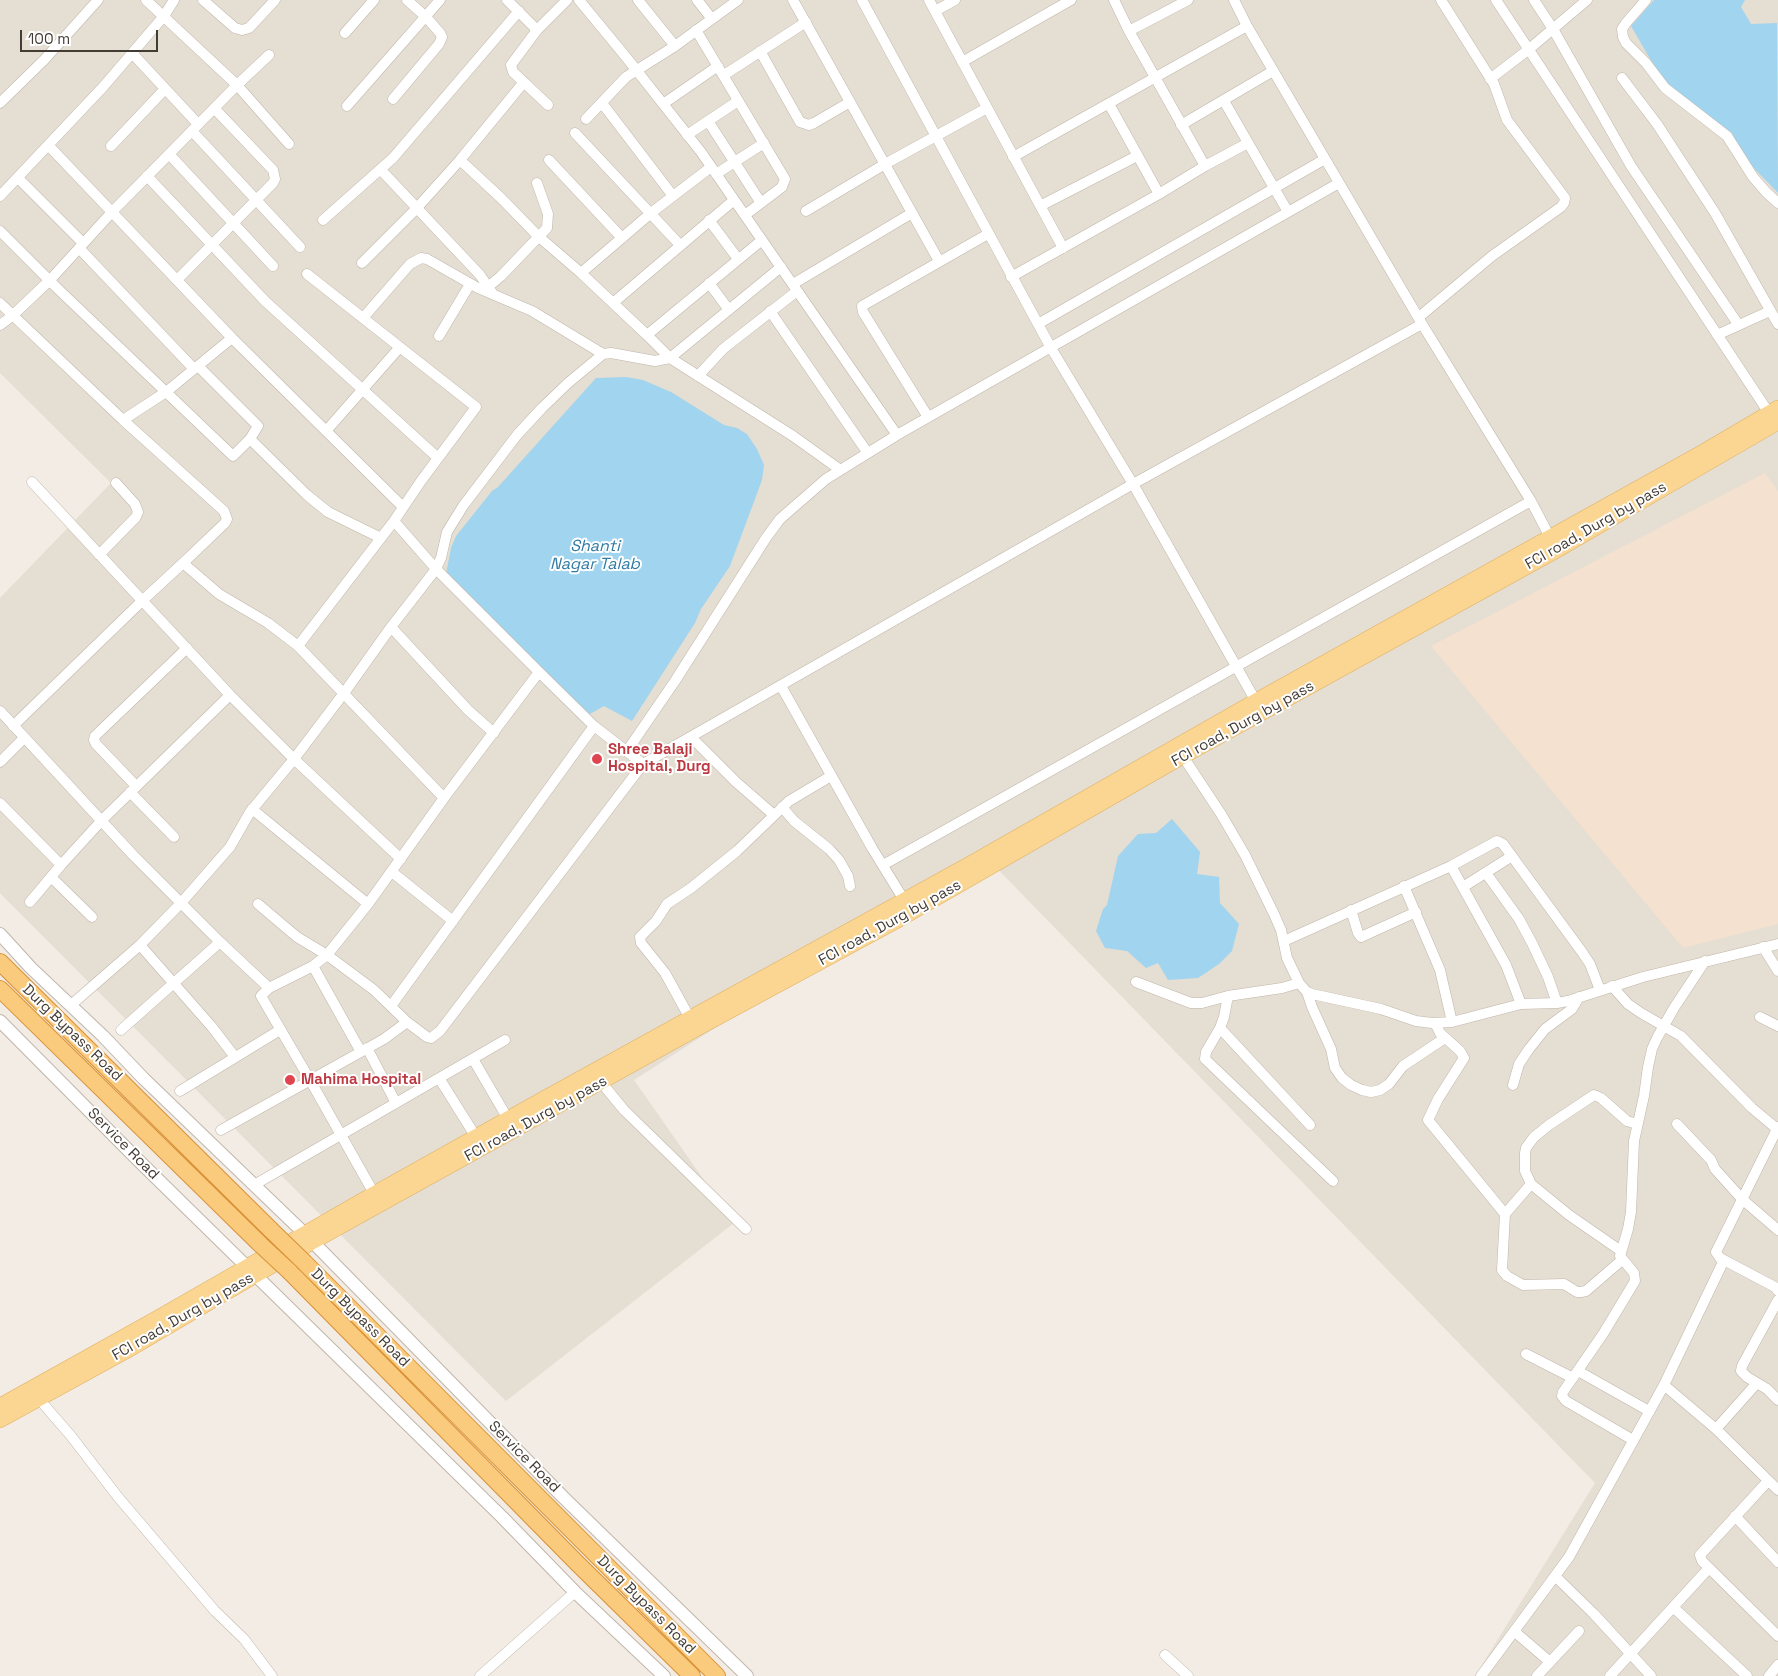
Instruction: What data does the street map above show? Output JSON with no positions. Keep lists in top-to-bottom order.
{
  "streets": {
    "highway": ["Durg Bypass Road"],
    "main road": ["FCI road, Durg by pass"],
    "street": ["Service Road"]
  },
  "crossings": [
    ["FCI road, Durg by pass", "Service Road"]
  ],
  "water": ["Shanti Nagar Talab"],
  "places": ["Shree Balaji Hospital, Durg", "Mahima Hospital"],
  "scale_bar": "100 m"
}
